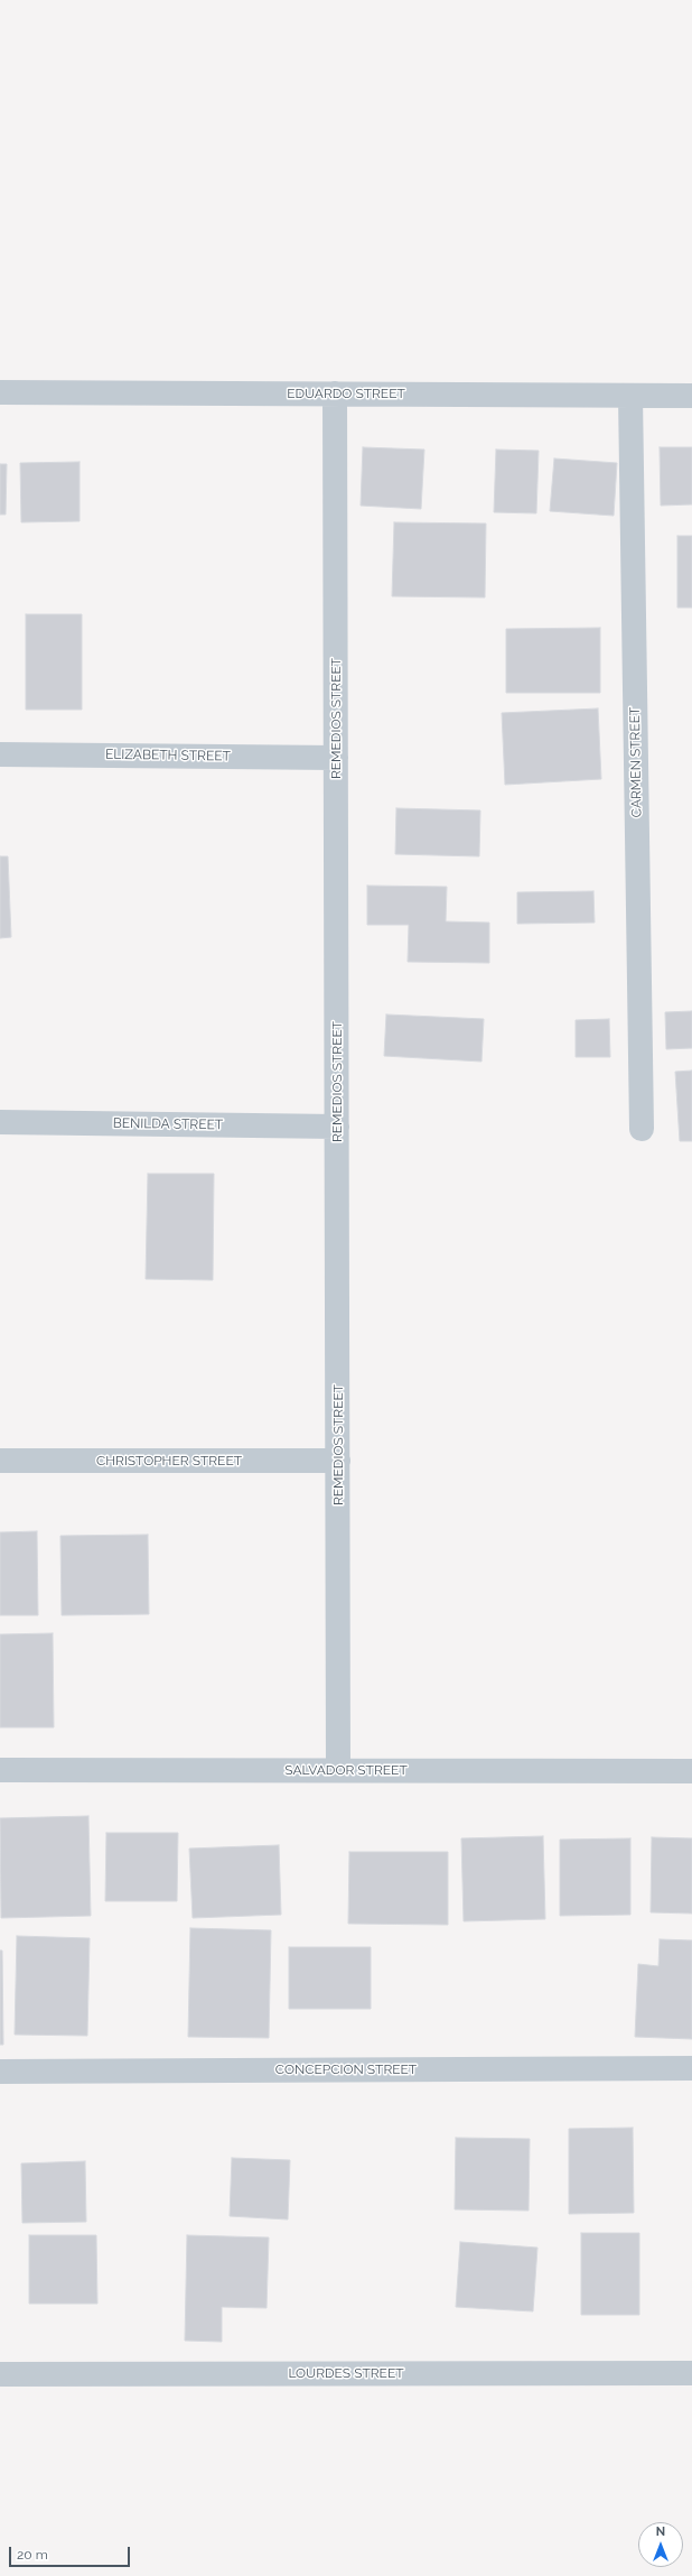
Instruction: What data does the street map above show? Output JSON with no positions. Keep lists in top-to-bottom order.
{
  "streets": {
    "street": [
      "EDUARDO STREET",
      "REMEDIOS STREET",
      "ELIZABETH STREET",
      "CARMEN STREET",
      "BENILDA STREET",
      "CHRISTOPHER STREET",
      "SALVADOR STREET",
      "CONCEPCION STREET",
      "LOURDES STREET"
    ]
  },
  "crossings": [
    ["EDUARDO STREET", "REMEDIOS STREET"],
    ["EDUARDO STREET", "CARMEN STREET"],
    ["REMEDIOS STREET", "ELIZABETH STREET"],
    ["REMEDIOS STREET", "BENILDA STREET"],
    ["REMEDIOS STREET", "CHRISTOPHER STREET"],
    ["REMEDIOS STREET", "SALVADOR STREET"]
  ],
  "scale_bar": "20 m",
  "north": "top"
}
